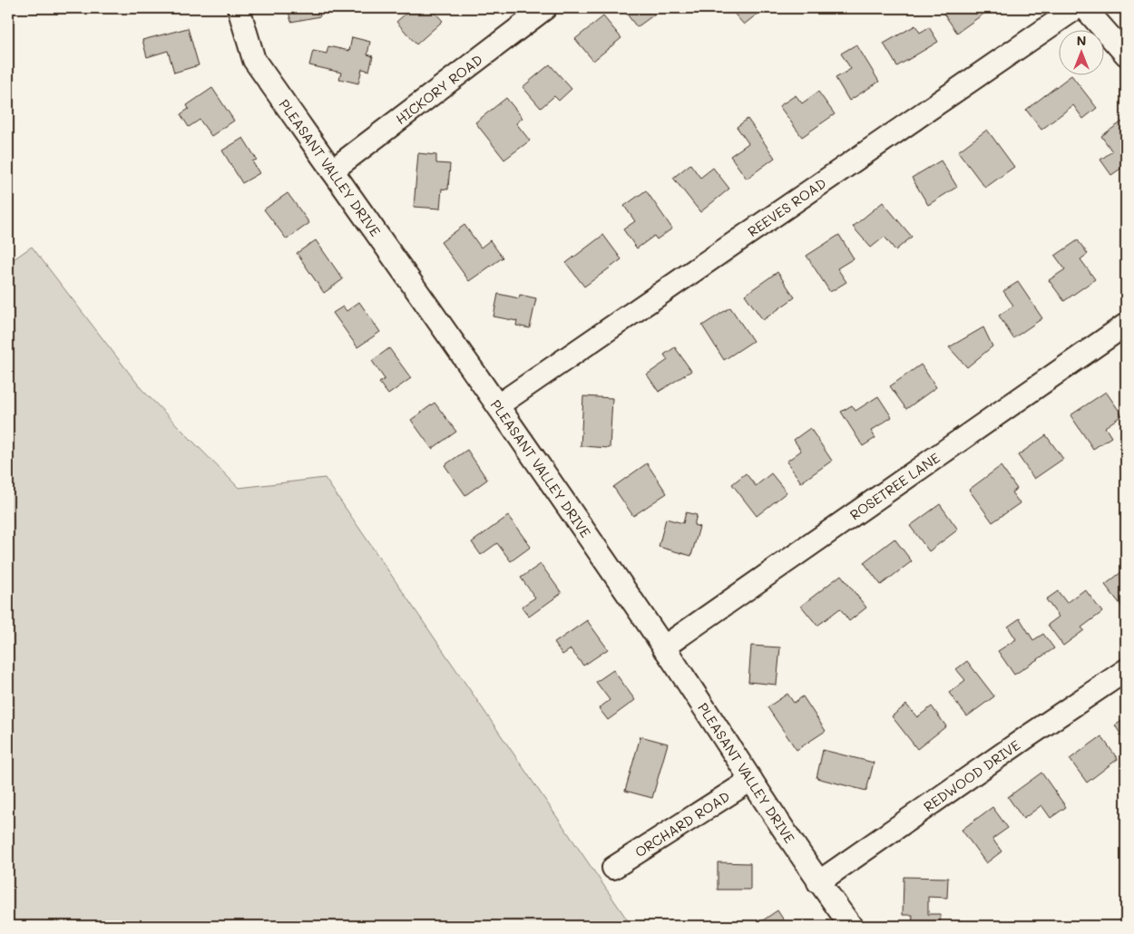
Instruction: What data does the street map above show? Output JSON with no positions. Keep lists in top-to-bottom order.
{
  "streets": {
    "street": [
      "HICKORY ROAD",
      "PLEASANT VALLEY DRIVE",
      "REEVES ROAD",
      "ROSETREE LANE",
      "REDWOOD DRIVE",
      "ORCHARD ROAD"
    ]
  },
  "crossings": [
    ["HICKORY ROAD", "PLEASANT VALLEY DRIVE"],
    ["PLEASANT VALLEY DRIVE", "REEVES ROAD"],
    ["PLEASANT VALLEY DRIVE", "ROSETREE LANE"],
    ["PLEASANT VALLEY DRIVE", "REDWOOD DRIVE"],
    ["PLEASANT VALLEY DRIVE", "ORCHARD ROAD"]
  ],
  "north": "top"
}
